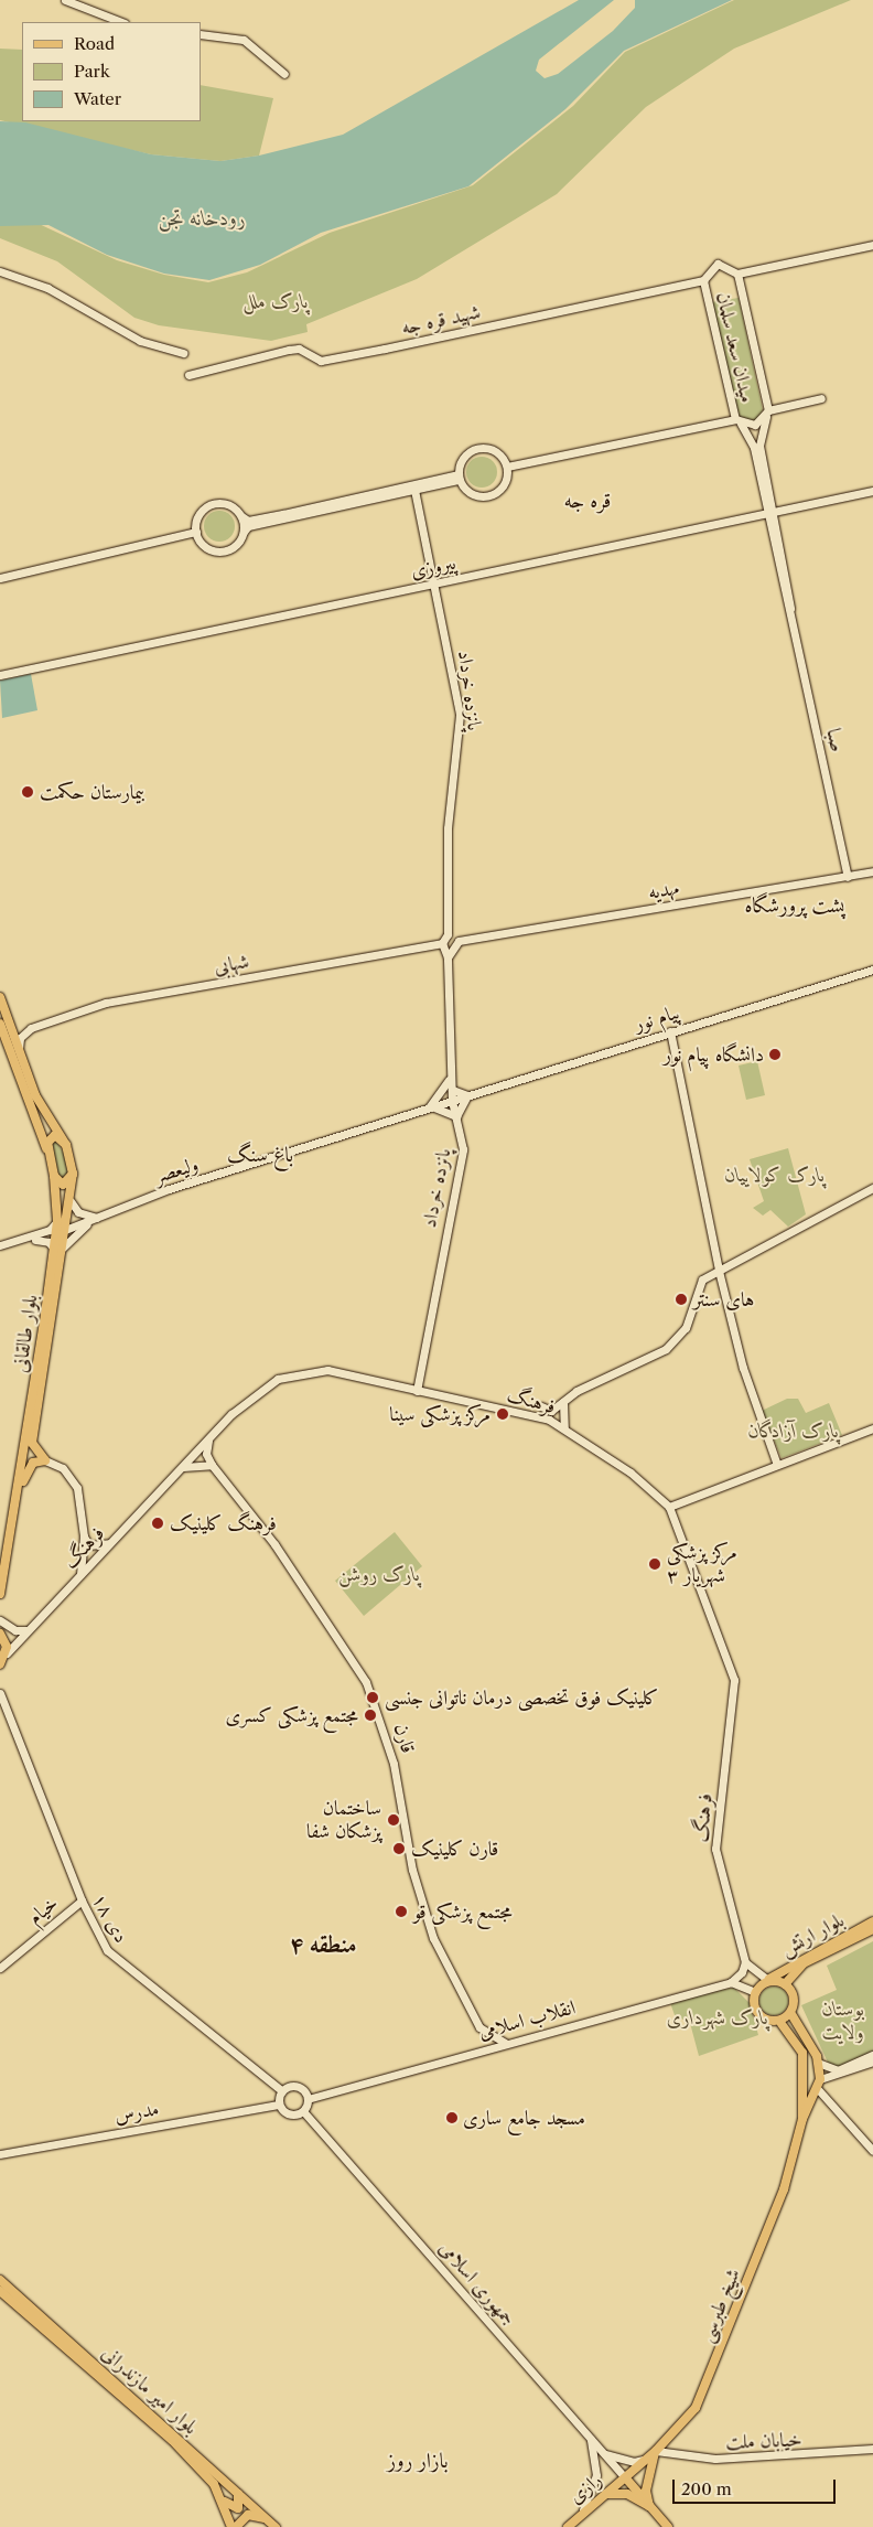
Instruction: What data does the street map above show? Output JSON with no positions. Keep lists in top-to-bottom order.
{
  "streets": {
    "main road": [
      "بلوار طالقانی",
      "بلوار ارتش",
      "شیخ طبرسی",
      "بلوار امیر مازندرانی",
      "رازی"
    ],
    "street": [
      "شهید قره جه",
      "میدان سعد سلمان",
      "پیروزی",
      "پانزده خرداد",
      "صبا",
      "مهدیه",
      "شهابی",
      "پیام نور",
      "ولیعصر",
      "فرهنگ",
      "قارن",
      "خیام",
      "۱۸ دی",
      "انقلاب اسلامی",
      "مدرس",
      "جمهوری اسلامی",
      "خیابان ملت"
    ]
  },
  "crossings": [
    ["شهید قره جه", "میدان سعد سلمان"],
    ["میدان سعد سلمان", "صبا"],
    ["پیروزی", "پانزده خرداد"],
    ["پیروزی", "صبا"],
    ["پانزده خرداد", "شهابی"],
    ["پانزده خرداد", "پیام نور"],
    ["پانزده خرداد", "ولیعصر"],
    ["پانزده خرداد", "فرهنگ"],
    ["صبا", "مهدیه"],
    ["پیام نور", "ولیعصر"],
    ["ولیعصر", "بلوار طالقانی"],
    ["قارن", "انقلاب اسلامی"],
    ["خیام", "۱۸ دی"],
    ["۱۸ دی", "انقلاب اسلامی"],
    ["۱۸ دی", "مدرس"],
    ["۱۸ دی", "جمهوری اسلامی"],
    ["بلوار ارتش", "شیخ طبرسی"],
    ["انقلاب اسلامی", "مدرس"],
    ["انقلاب اسلامی", "جمهوری اسلامی"],
    ["مدرس", "جمهوری اسلامی"],
    ["جمهوری اسلامی", "شیخ طبرسی"],
    ["جمهوری اسلامی", "رازی"],
    ["شیخ طبرسی", "خیابان ملت"],
    ["شیخ طبرسی", "رازی"]
  ],
  "districts": [
    "قره جه",
    "پشت پرورشگاه",
    "باغ سنگ",
    "منطقه ۴",
    "بازار روز"
  ],
  "water": ["رودخانه تجن"],
  "parks": [
    "پارک ملل",
    "پارک کولاییان",
    "پارک آزادگان",
    "پارک روشن",
    "بوستان ولایت",
    "پارک شهرداری"
  ],
  "places": [
    "بیمارستان حکمت",
    "دانشگاه پیام نور",
    "های سنتر",
    "مرکز پزشکی سینا",
    "فرهنگ کلینیک",
    "مرکز پزشکی شهریار ۳",
    "کلینیک فوق تخصصی درمان ناتوانی جنسی",
    "مجتمع پزشکی کسری",
    "ساختمان پزشکان شفا",
    "قارن کلینیک",
    "مجتمع پزشکی قو",
    "مسجد جامع ساری"
  ],
  "legend": ["Road", "Park", "Water"],
  "scale_bar": "200 m"
}
